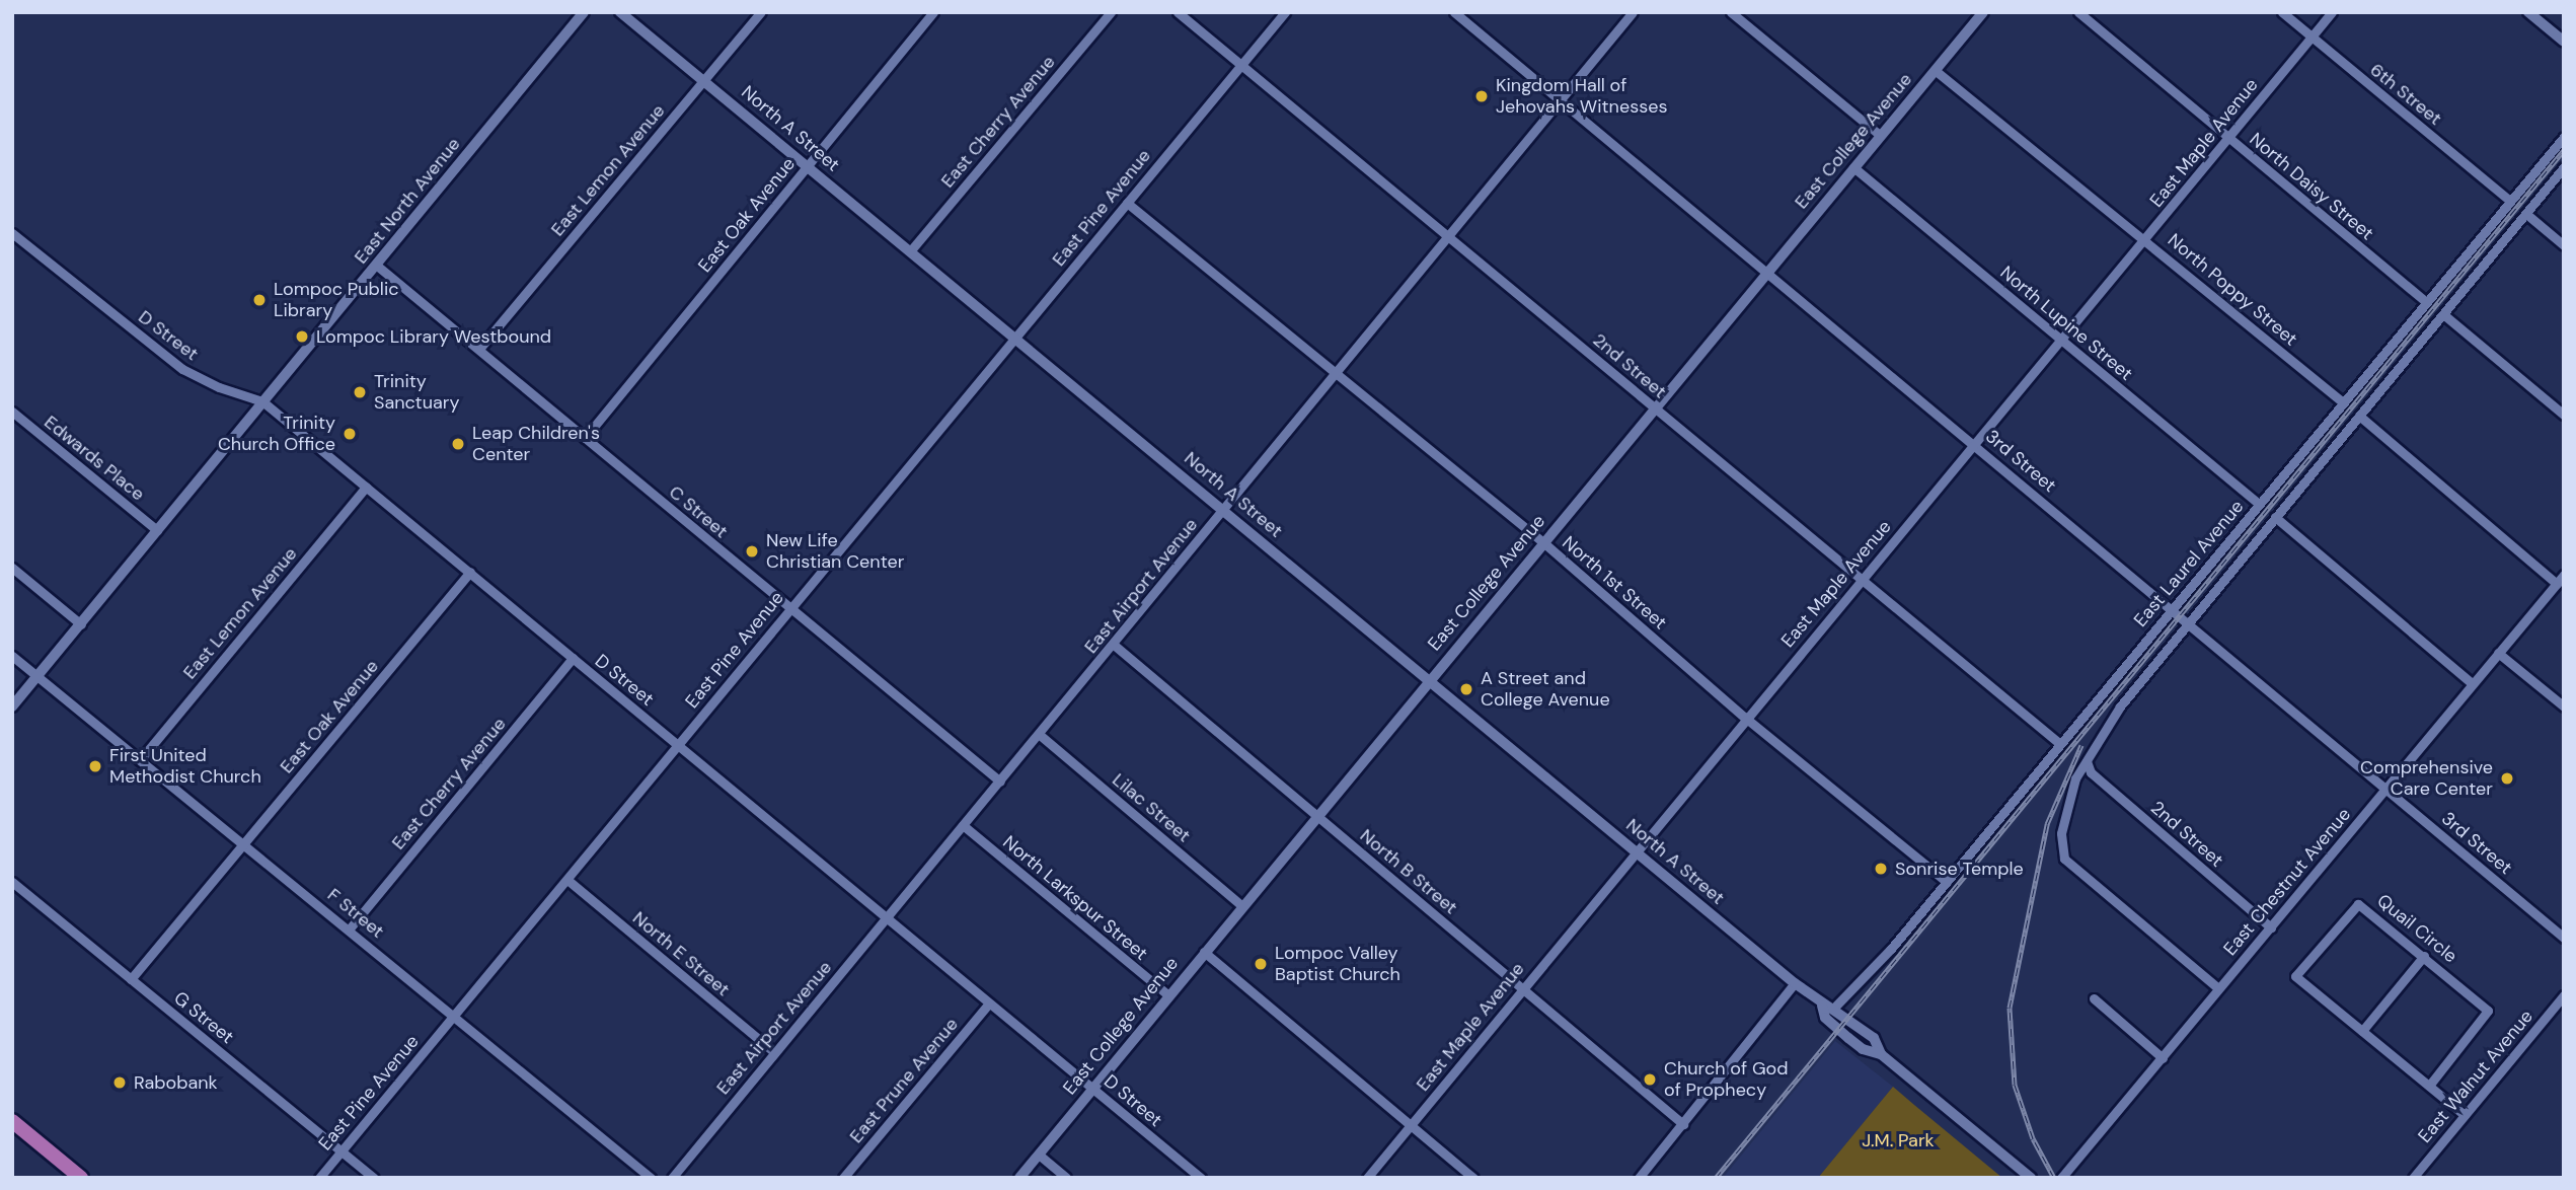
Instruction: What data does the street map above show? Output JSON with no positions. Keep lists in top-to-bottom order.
{
  "streets": {
    "street": [
      "6th Street",
      "East Cherry Avenue",
      "North A Street",
      "East College Avenue",
      "East Maple Avenue",
      "East Lemon Avenue",
      "North Daisy Street",
      "East North Avenue",
      "East Pine Avenue",
      "East Oak Avenue",
      "North Poppy Street",
      "North Lupine Street",
      "D Street",
      "2nd Street",
      "Edwards Place",
      "3rd Street",
      "C Street",
      "East Laurel Avenue",
      "North 1st Street",
      "East Airport Avenue",
      "Lilac Street",
      "North B Street",
      "East Chestnut Avenue",
      "North Larkspur Street",
      "F Street",
      "Quail Circle",
      "North E Street",
      "G Street",
      "East Walnut Avenue",
      "East Prune Avenue"
    ]
  },
  "crossings": [
    ["6th Street", "East Maple Avenue"],
    ["6th Street", "East Laurel Avenue"],
    ["East Cherry Avenue", "North A Street"],
    ["East Cherry Avenue", "D Street"],
    ["East Cherry Avenue", "F Street"],
    ["North A Street", "East College Avenue"],
    ["North A Street", "East Maple Avenue"],
    ["North A Street", "East Lemon Avenue"],
    ["North A Street", "East Pine Avenue"],
    ["North A Street", "East Oak Avenue"],
    ["North A Street", "East Laurel Avenue"],
    ["North A Street", "East Airport Avenue"],
    ["East College Avenue", "North Poppy Street"],
    ["East College Avenue", "North Lupine Street"],
    ["East College Avenue", "D Street"],
    ["East College Avenue", "2nd Street"],
    ["East College Avenue", "3rd Street"],
    ["East College Avenue", "North 1st Street"],
    ["East College Avenue", "Lilac Street"],
    ["East College Avenue", "North B Street"],
    ["East College Avenue", "North Larkspur Street"],
    ["East Maple Avenue", "North Daisy Street"],
    ["East Maple Avenue", "North Poppy Street"],
    ["East Maple Avenue", "North Lupine Street"],
    ["East Maple Avenue", "2nd Street"],
    ["East Maple Avenue", "3rd Street"],
    ["East Maple Avenue", "North 1st Street"],
    ["East Maple Avenue", "North B Street"],
    ["East Lemon Avenue", "D Street"],
    ["East Lemon Avenue", "C Street"],
    ["East Lemon Avenue", "F Street"],
    ["North Daisy Street", "East Laurel Avenue"],
    ["East North Avenue", "D Street"],
    ["East North Avenue", "Edwards Place"],
    ["East North Avenue", "C Street"],
    ["East North Avenue", "F Street"],
    ["East Pine Avenue", "D Street"],
    ["East Pine Avenue", "2nd Street"],
    ["East Pine Avenue", "C Street"],
    ["East Pine Avenue", "North 1st Street"],
    ["East Pine Avenue", "F Street"],
    ["East Pine Avenue", "North E Street"],
    ["East Pine Avenue", "G Street"],
    ["East Oak Avenue", "D Street"],
    ["East Oak Avenue", "C Street"],
    ["East Oak Avenue", "F Street"],
    ["East Oak Avenue", "G Street"],
    ["North Poppy Street", "East Laurel Avenue"],
    ["North Lupine Street", "East Laurel Avenue"],
    ["D Street", "East Airport Avenue"],
    ["D Street", "East Prune Avenue"],
    ["2nd Street", "East Laurel Avenue"],
    ["2nd Street", "East Airport Avenue"],
    ["2nd Street", "East Chestnut Avenue"],
    ["3rd Street", "East Laurel Avenue"],
    ["3rd Street", "East Airport Avenue"],
    ["3rd Street", "East Chestnut Avenue"],
    ["C Street", "East Airport Avenue"],
    ["East Laurel Avenue", "North 1st Street"],
    ["East Laurel Avenue", "East Chestnut Avenue"],
    ["North 1st Street", "East Airport Avenue"],
    ["East Airport Avenue", "Lilac Street"],
    ["East Airport Avenue", "North B Street"],
    ["East Airport Avenue", "North Larkspur Street"],
    ["East Airport Avenue", "North E Street"],
    ["Quail Circle", "East Walnut Avenue"]
  ],
  "parks": ["J.M. Park"],
  "places": [
    "Kingdom Hall of Jehovahs Witnesses",
    "Lompoc Public Library",
    "Lompoc Library Westbound",
    "Trinity Sanctuary",
    "Trinity Church Office",
    "Leap Children's Center",
    "New Life Christian Center",
    "A Street and College Avenue",
    "First United Methodist Church",
    "Comprehensive Care Center",
    "Sonrise Temple",
    "Lompoc Valley Baptist Church",
    "Church of God of Prophecy",
    "Rabobank"
  ]
}
